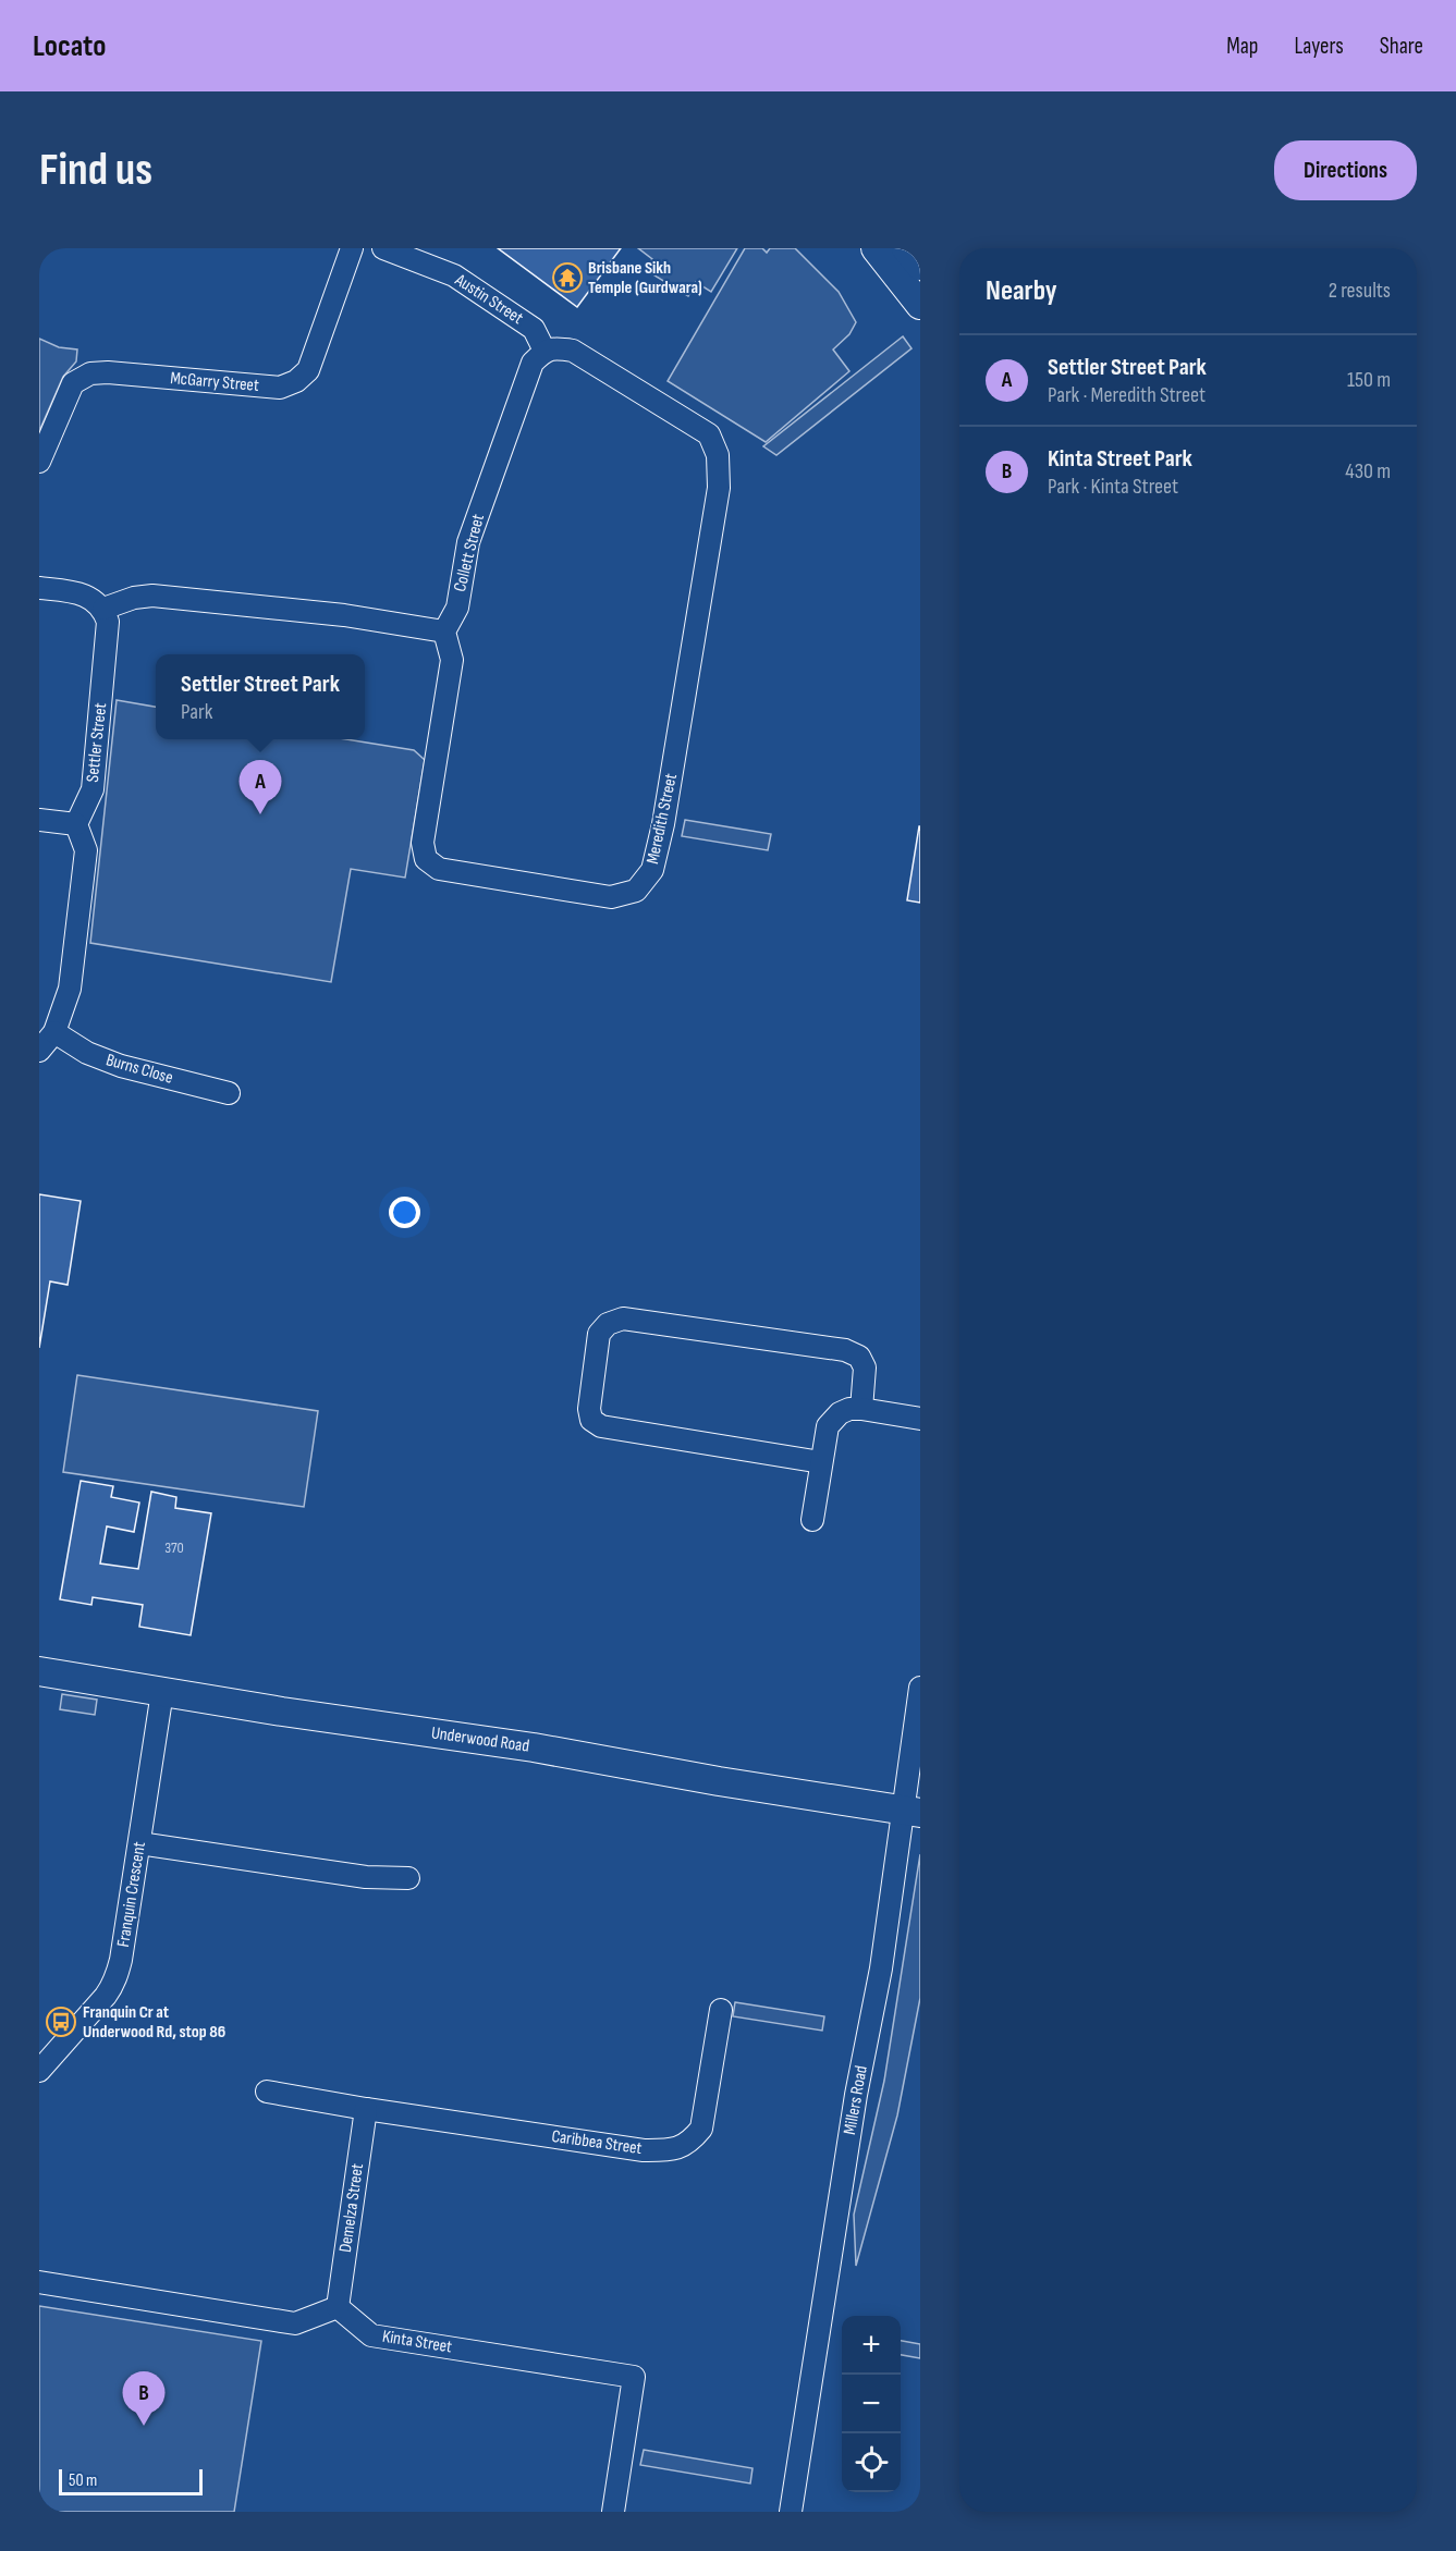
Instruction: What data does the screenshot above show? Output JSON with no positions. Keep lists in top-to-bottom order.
{
  "streets": {
    "main road": ["Underwood Road"],
    "street": [
      "Austin Street",
      "McGarry Street",
      "Collett Street",
      "Settler Street",
      "Meredith Street",
      "Burns Close",
      "Franquin Crescent",
      "Millers Road",
      "Caribbea Street",
      "Demelza Street",
      "Kinta Street"
    ]
  },
  "crossings": [
    ["Austin Street", "Collett Street"],
    ["Austin Street", "Meredith Street"],
    ["Collett Street", "Meredith Street"],
    ["Underwood Road", "Franquin Crescent"],
    ["Underwood Road", "Millers Road"],
    ["Caribbea Street", "Demelza Street"],
    ["Demelza Street", "Kinta Street"]
  ],
  "places": {
    "temple": ["Brisbane Sikh Temple (Gurdwara)"],
    "bus stop": ["Franquin Cr at Underwood Rd, stop 86"]
  },
  "house_numbers": ["370"],
  "scale_bar": "50 m",
  "page": {
    "header": "Locato",
    "nav": ["Map", "Layers", "Share"],
    "buttons": "Directions",
    "title": "Find us",
    "heading": ["Nearby", "2 results"],
    "list": [
      {
        "mark": "A",
        "name": "Settler Street Park",
        "note": "Park · Meredith Street",
        "value": "150 m"
      },
      {
        "mark": "B",
        "name": "Kinta Street Park",
        "note": "Park · Kinta Street",
        "value": "430 m"
      }
    ],
    "popup": ["Settler Street Park", "Park"],
    "pins": ["A", "B"],
    "map_buttons": ["+", "−"],
    "scale": "50 m"
  }
}
